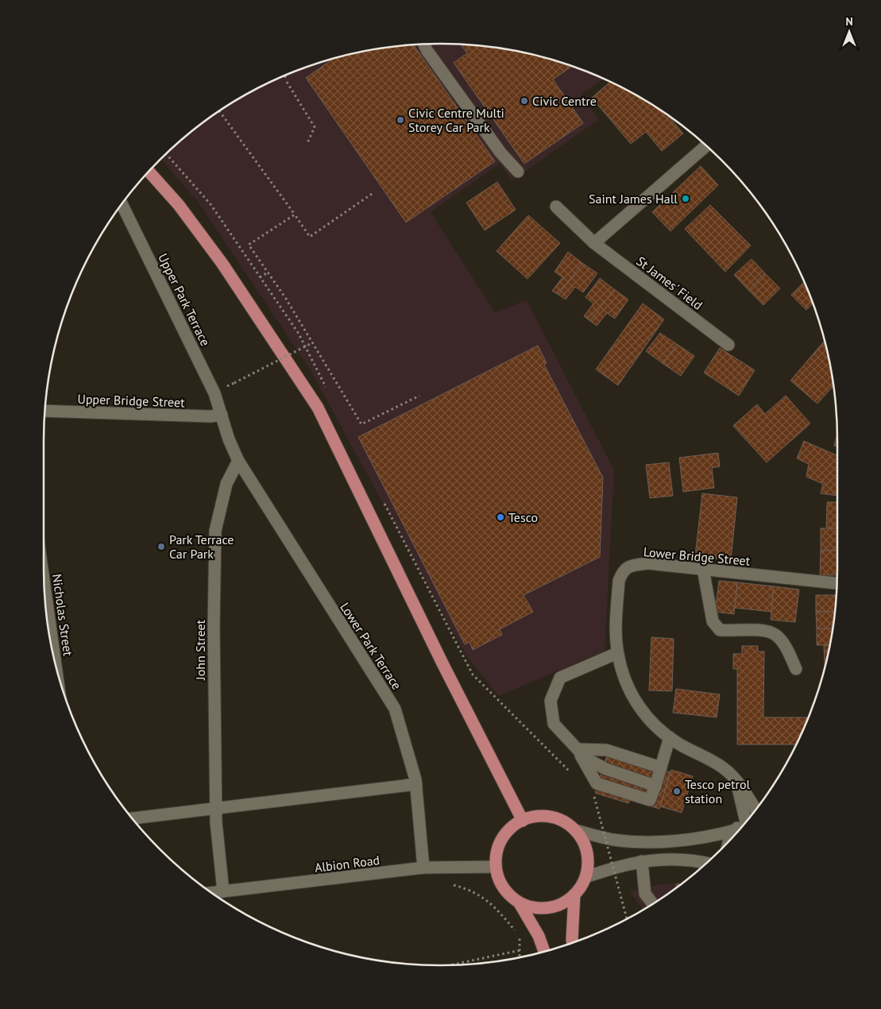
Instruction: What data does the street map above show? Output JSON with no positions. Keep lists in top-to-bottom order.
{
  "streets": {
    "street": [
      "St James' Field",
      "Upper Park Terrace",
      "Upper Bridge Street",
      "Lower Bridge Street",
      "Lower Park Terrace",
      "John Street",
      "Albion Road"
    ]
  },
  "crossings": [
    ["Upper Park Terrace", "Upper Bridge Street"],
    ["Lower Park Terrace", "John Street"],
    ["Lower Park Terrace", "Albion Road"],
    ["John Street", "Albion Road"]
  ],
  "places": [
    "Civic Centre",
    "Civic Centre Multi Storey Car Park",
    "Saint James Hall",
    "Tesco",
    "Park Terrace Car Park",
    "Tesco petrol station"
  ],
  "north": "top"
}
